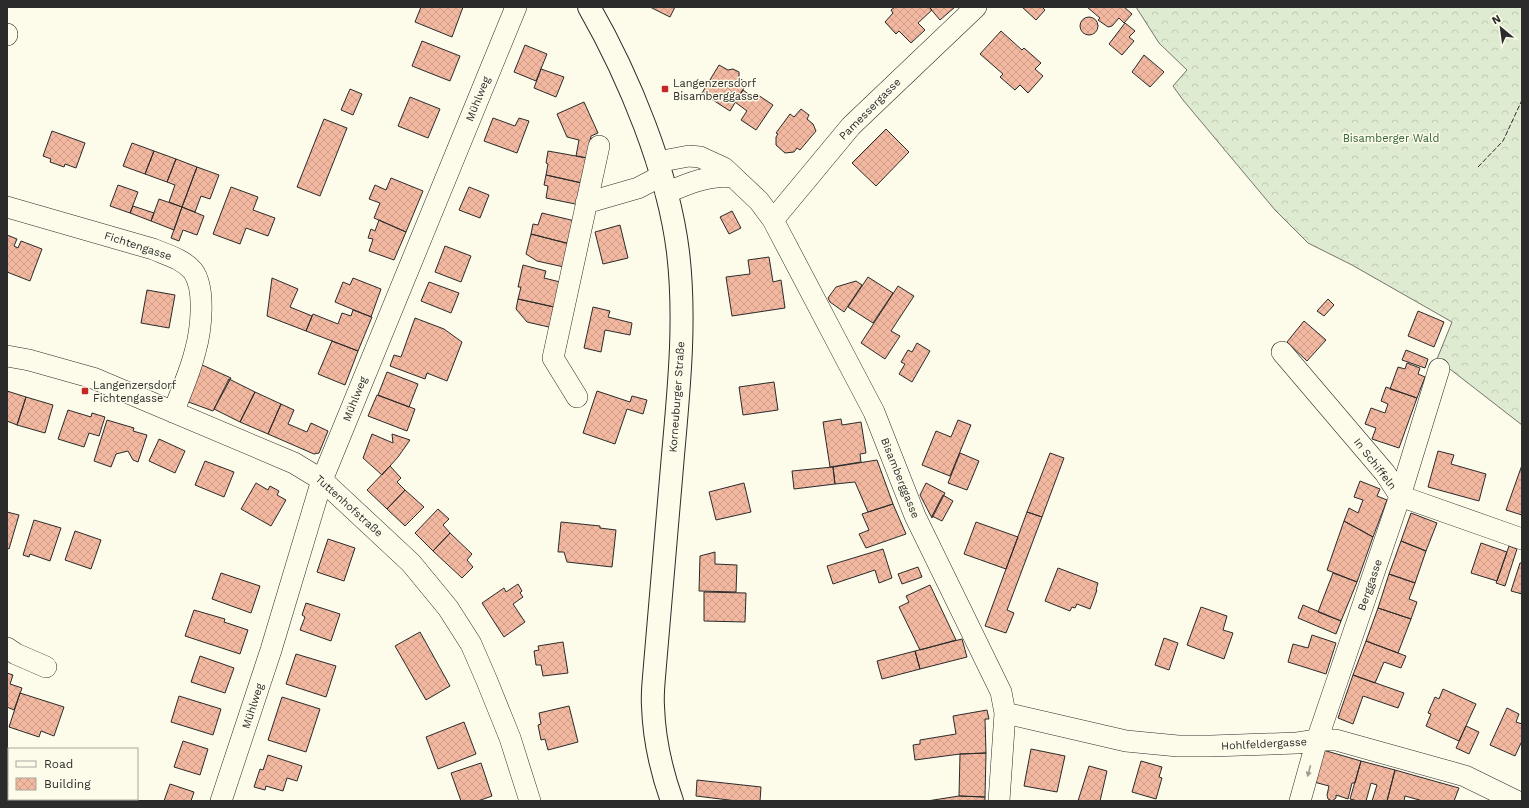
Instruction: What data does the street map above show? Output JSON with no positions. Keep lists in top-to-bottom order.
{
  "streets": {
    "main road": ["Korneuburger Straße"],
    "street": [
      "Mühlweg",
      "Pamessergasse",
      "Fichtengasse",
      "In Schiffeln",
      "Bisamberggasse",
      "Tuttenhofstraße",
      "Berggasse",
      "Hohlfeldergasse"
    ]
  },
  "crossings": [
    ["Mühlweg", "Tuttenhofstraße"],
    ["Pamessergasse", "Bisamberggasse"],
    ["Fichtengasse", "Tuttenhofstraße"],
    ["Korneuburger Straße", "Bisamberggasse"],
    ["In Schiffeln", "Berggasse"],
    ["Bisamberggasse", "Hohlfeldergasse"],
    ["Berggasse", "Hohlfeldergasse"]
  ],
  "parks": ["Bisamberger Wald"],
  "places": {
    "transit": ["Langenzersdorf Bisamberggasse", "Langenzersdorf Fichtengasse"]
  },
  "legend": ["Road", "Building"],
  "north": "top left"
}
